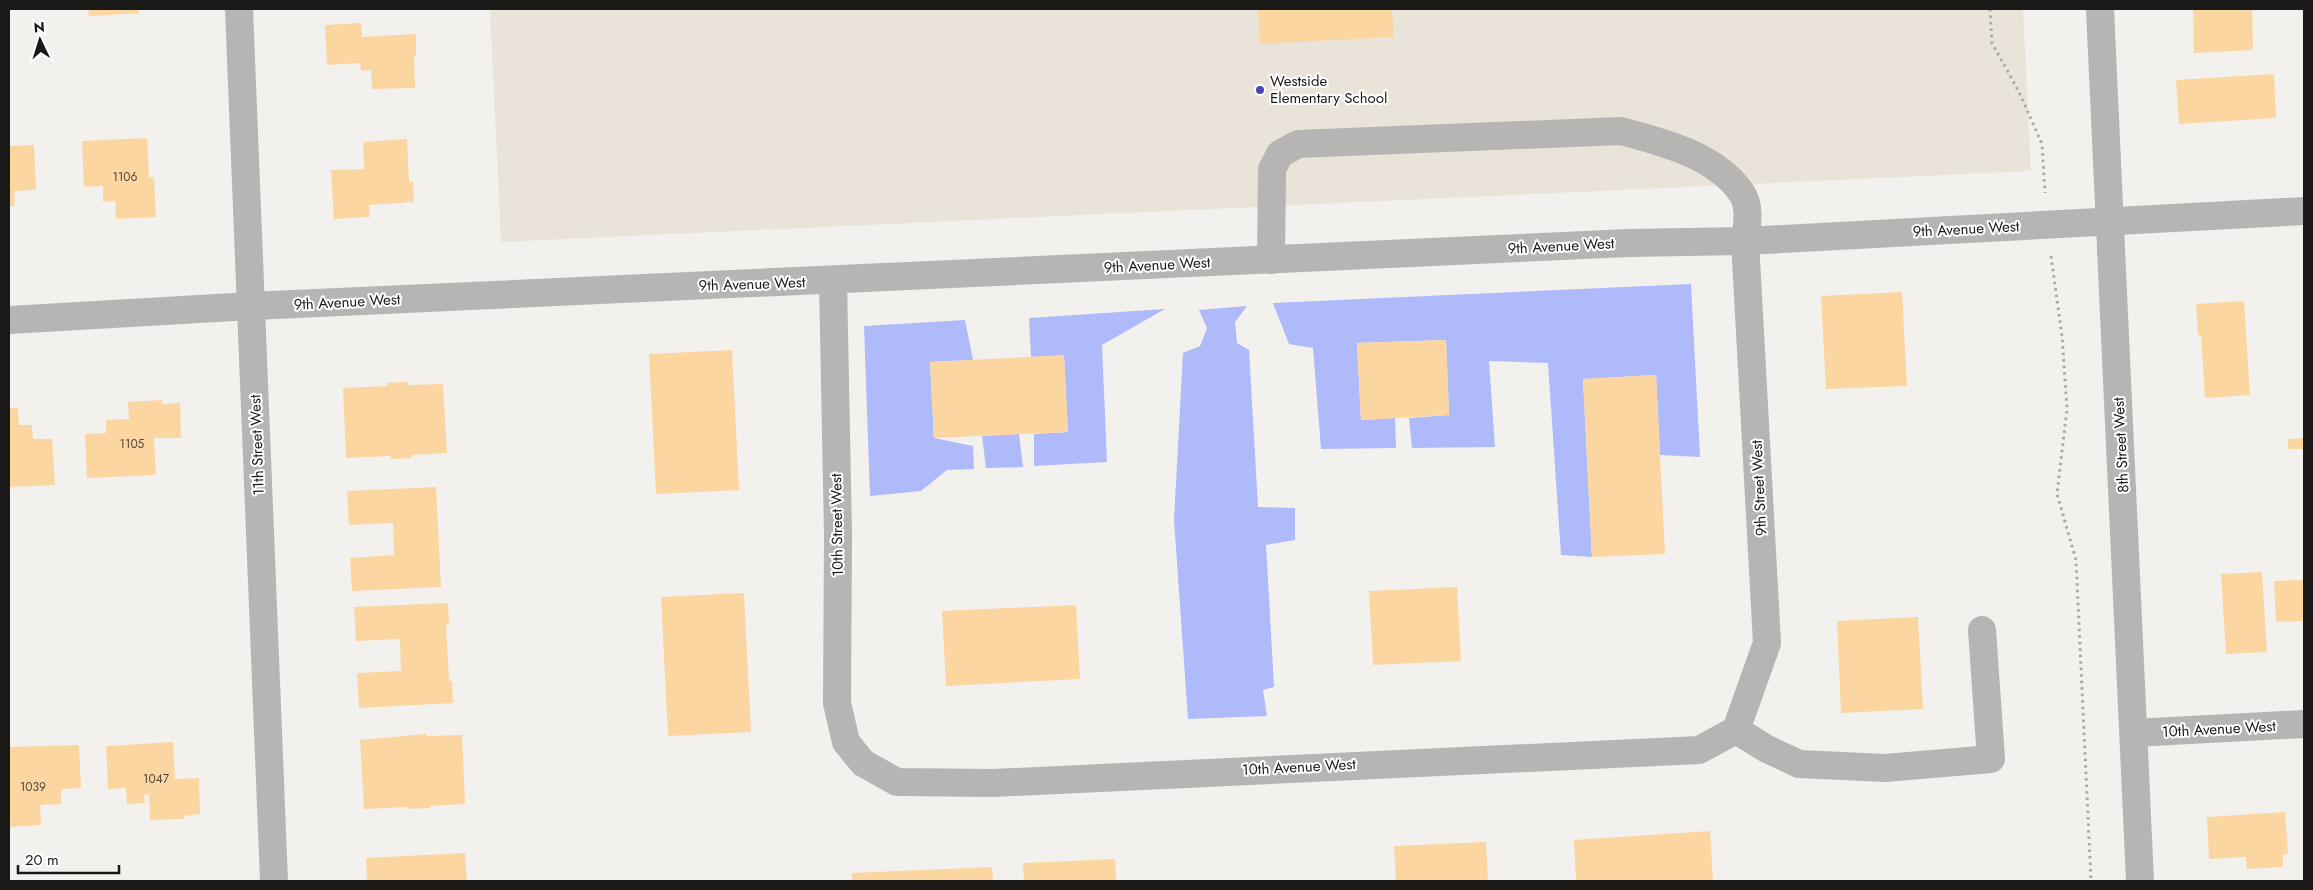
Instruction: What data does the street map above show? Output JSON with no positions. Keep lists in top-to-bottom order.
{
  "streets": {
    "street": [
      "9th Avenue West",
      "11th Street West",
      "8th Street West",
      "9th Street West",
      "10th Street West",
      "10th Avenue West"
    ]
  },
  "crossings": [
    ["9th Avenue West", "11th Street West"],
    ["9th Avenue West", "8th Street West"],
    ["9th Avenue West", "9th Street West"],
    ["9th Avenue West", "10th Street West"],
    ["8th Street West", "10th Avenue West"],
    ["9th Street West", "10th Avenue West"],
    ["10th Street West", "10th Avenue West"]
  ],
  "places": ["Westside Elementary School"],
  "house_numbers": [
    "1106",
    "1105",
    "1047",
    "1039"
  ],
  "scale_bar": "20 m",
  "north": "top"
}
